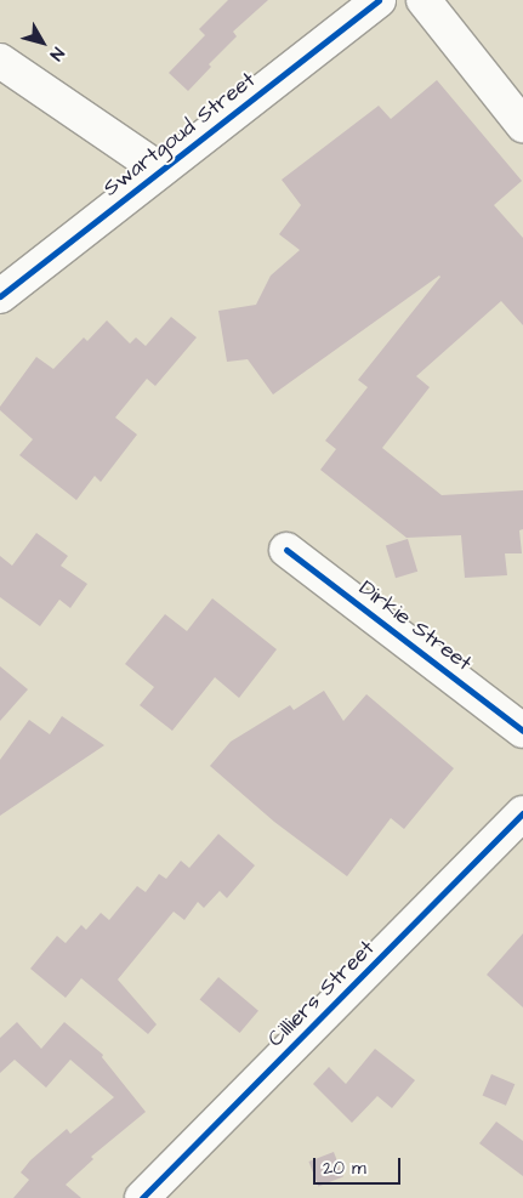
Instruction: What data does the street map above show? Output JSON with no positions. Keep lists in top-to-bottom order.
{
  "streets": {
    "street": ["Swartgoud Street", "Dirkie Street", "Cilliers Street"]
  },
  "scale_bar": "20 m",
  "north": "bottom right"
}
